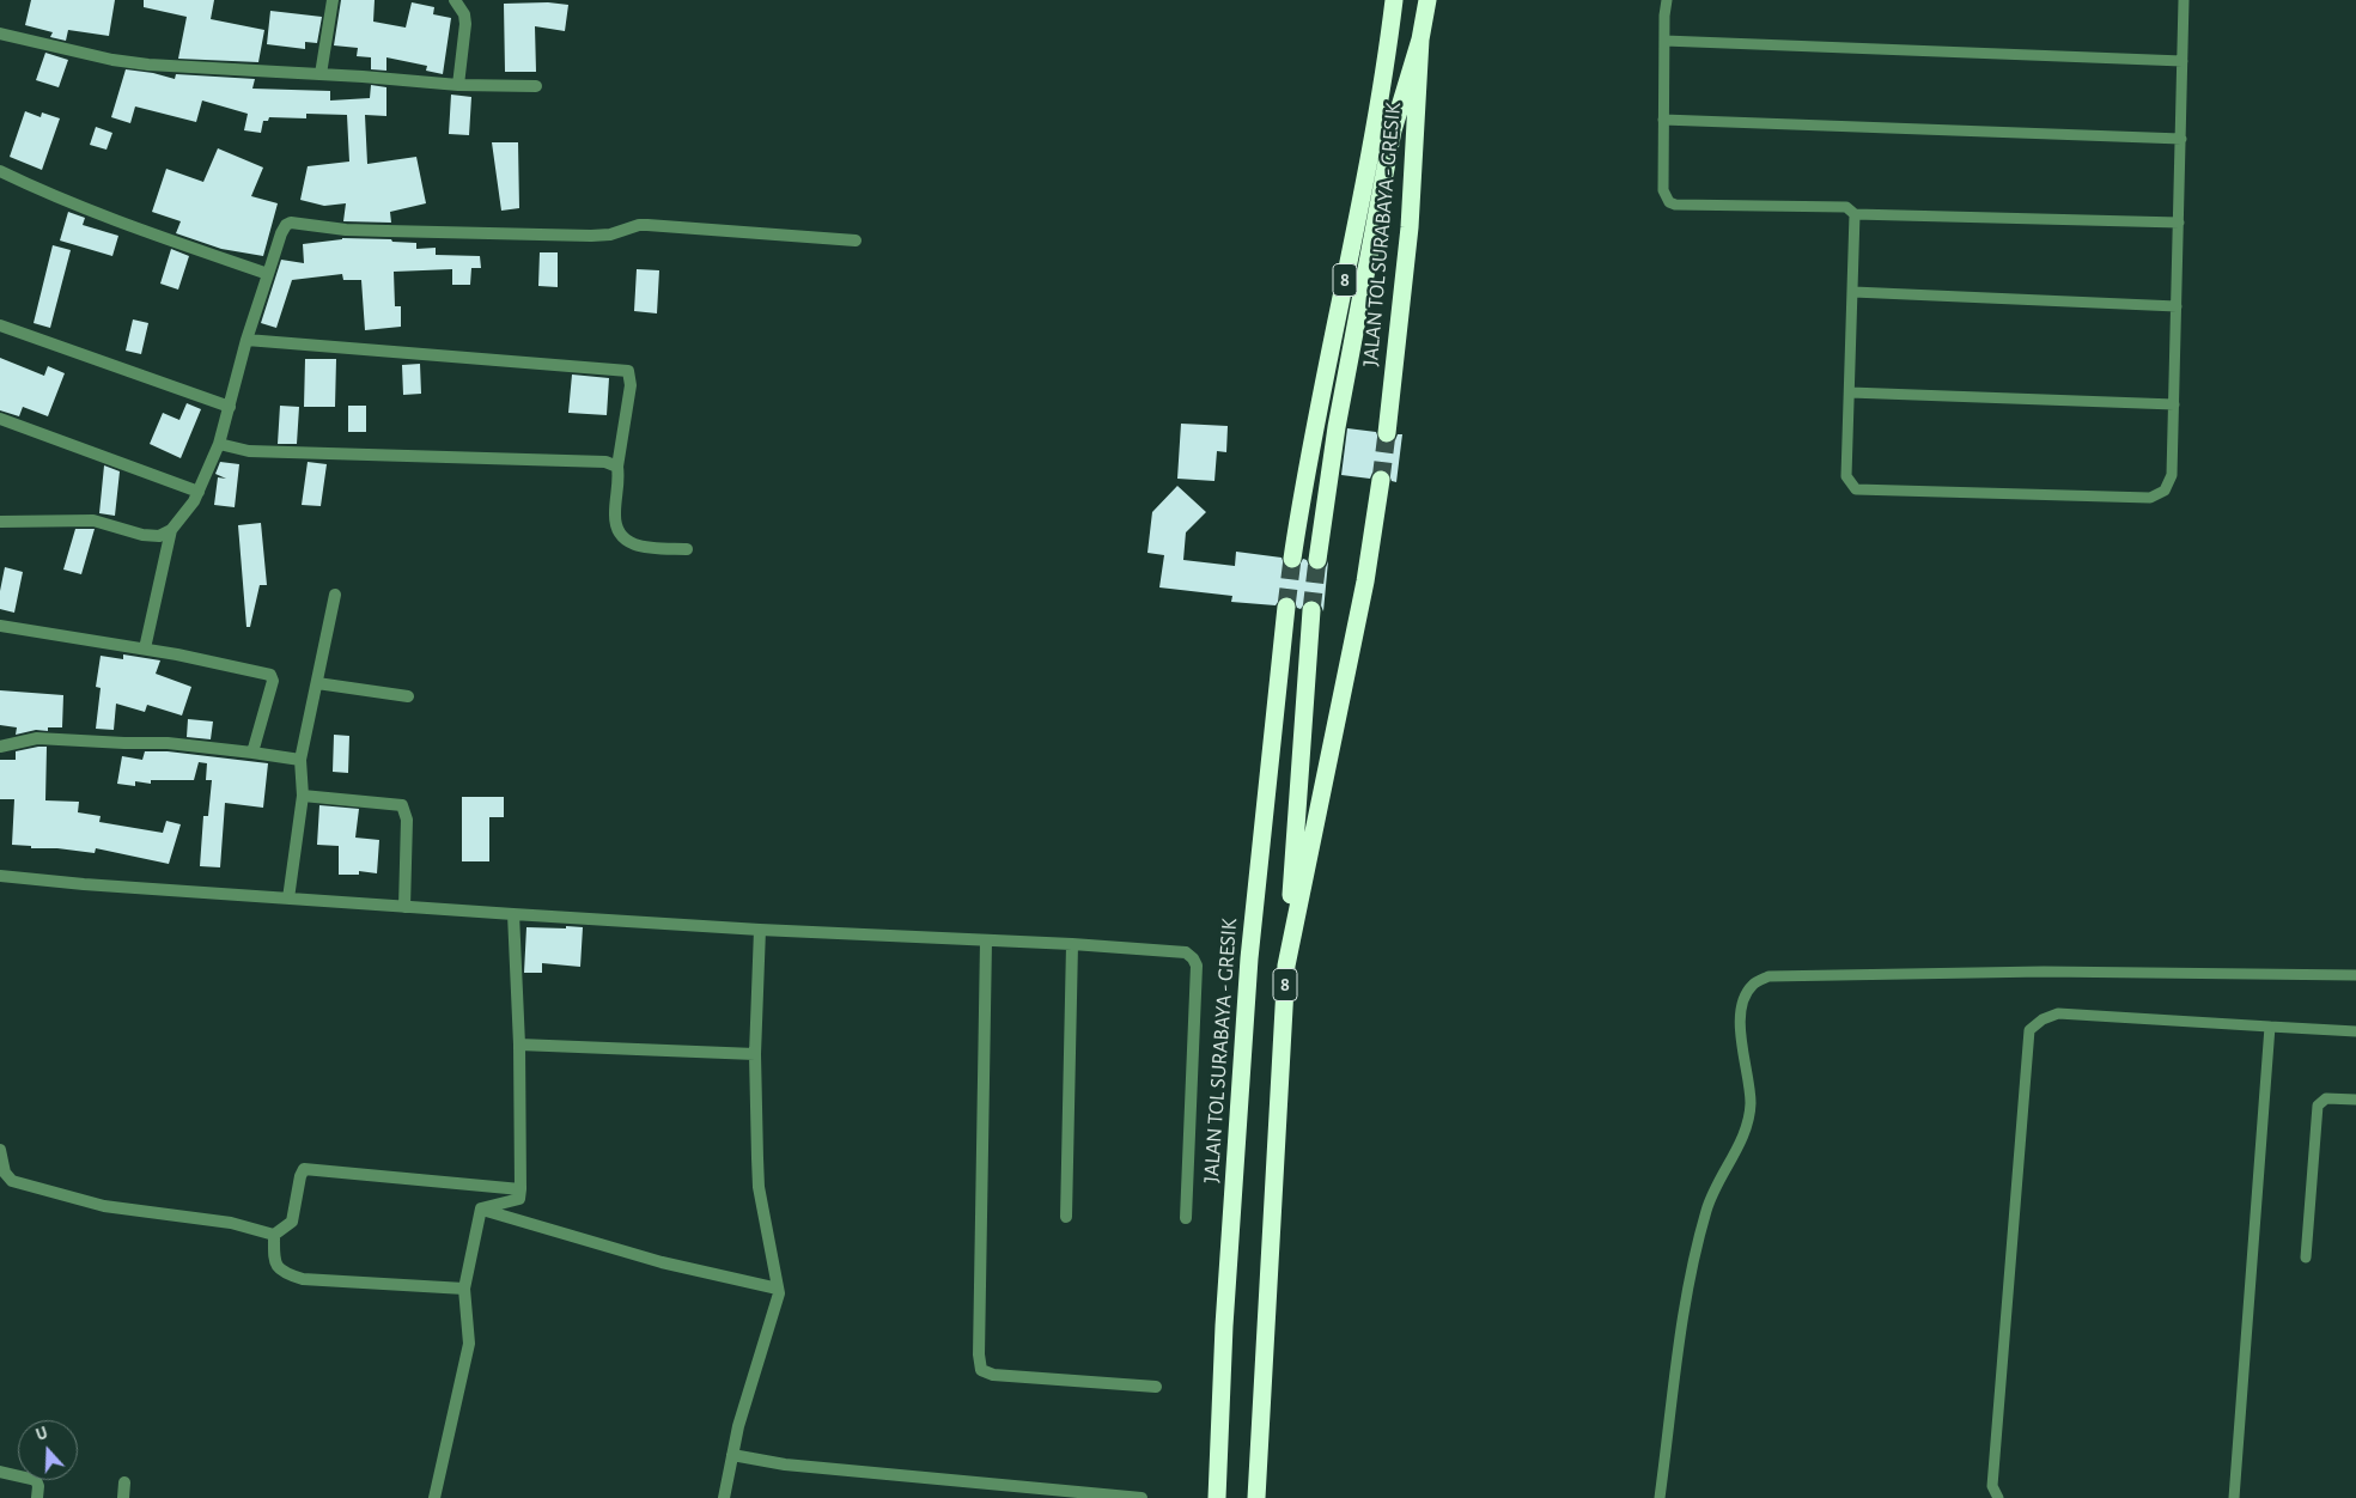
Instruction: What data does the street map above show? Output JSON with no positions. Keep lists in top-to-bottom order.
{
  "streets": {
    "highway": ["JALAN TOL SURABAYA - GRESIK", "8"]
  },
  "north": "top"
}
